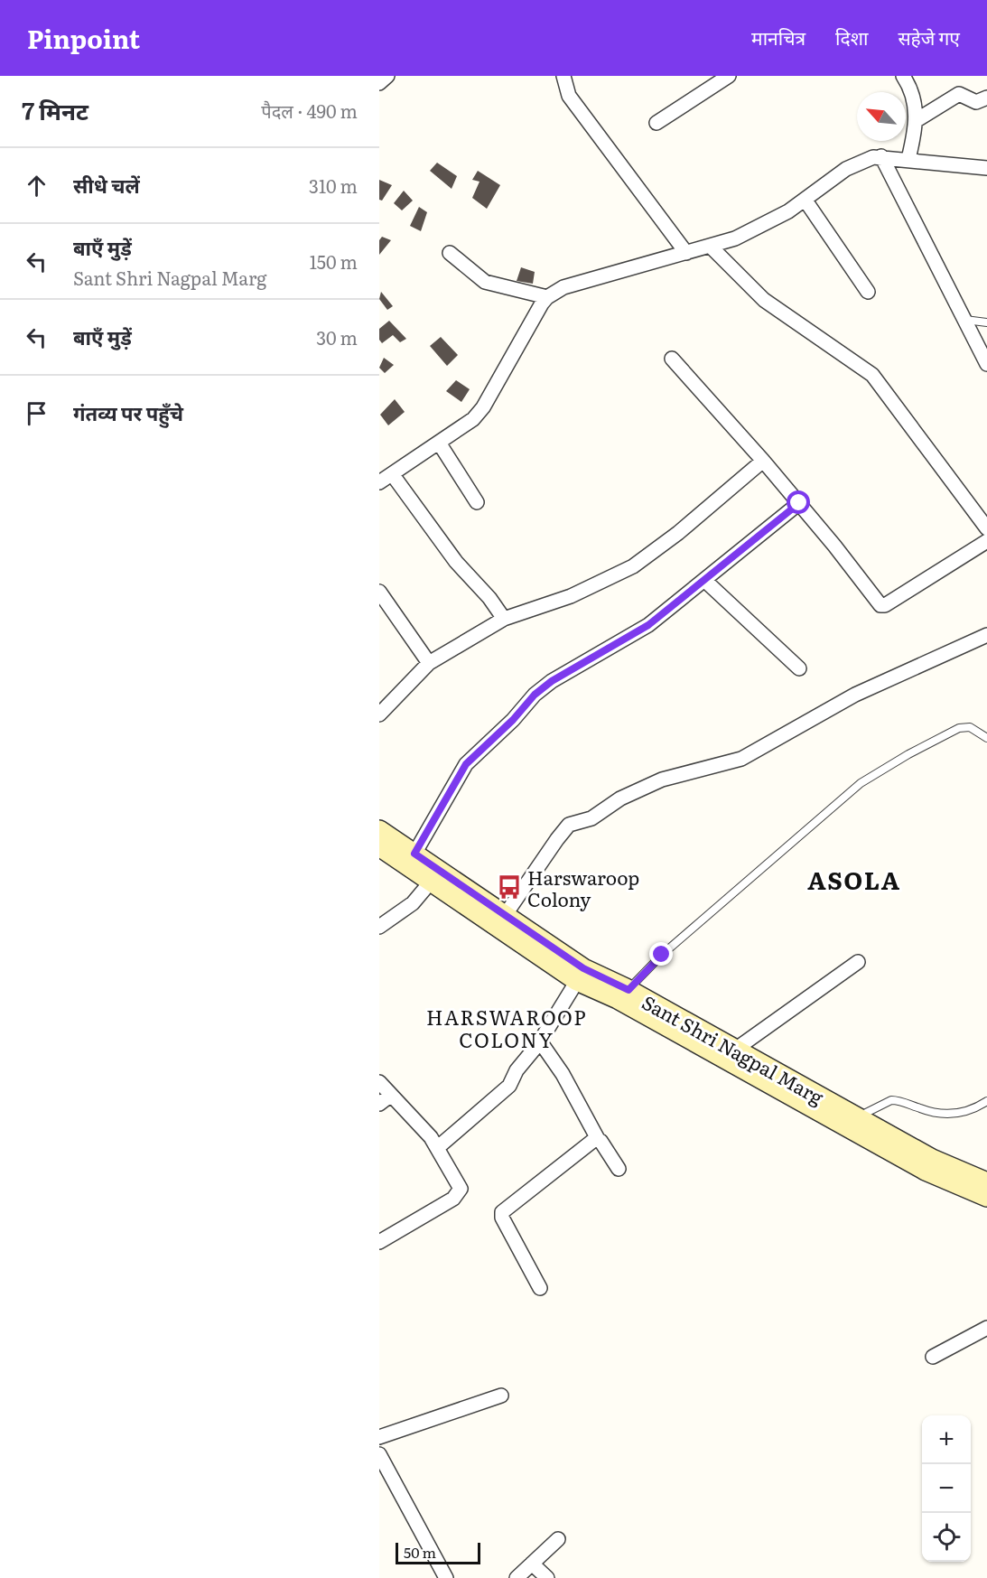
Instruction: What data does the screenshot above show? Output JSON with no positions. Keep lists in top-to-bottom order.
{
  "streets": {
    "main road": ["Sant Shri Nagpal Marg"]
  },
  "districts": ["ASOLA", "HARSWAROOP COLONY"],
  "places": {
    "bus stop": ["Harswaroop Colony"]
  },
  "scale_bar": "50 m",
  "north": "top left",
  "page": {
    "header": "Pinpoint",
    "nav": ["मानचित्र", "दिशा", "सहेजे गए"],
    "heading": ["7 मिनट", "पैदल · 490 m"],
    "list": [
      ["सीधे चलें", "310 m"],
      ["बाएँ मुड़ें", "Sant Shri Nagpal Marg", "150 m"],
      ["बाएँ मुड़ें", "30 m"],
      "गंतव्य पर पहुँचे"
    ],
    "map_buttons": ["+", "−"],
    "scale": "50 m"
  }
}
